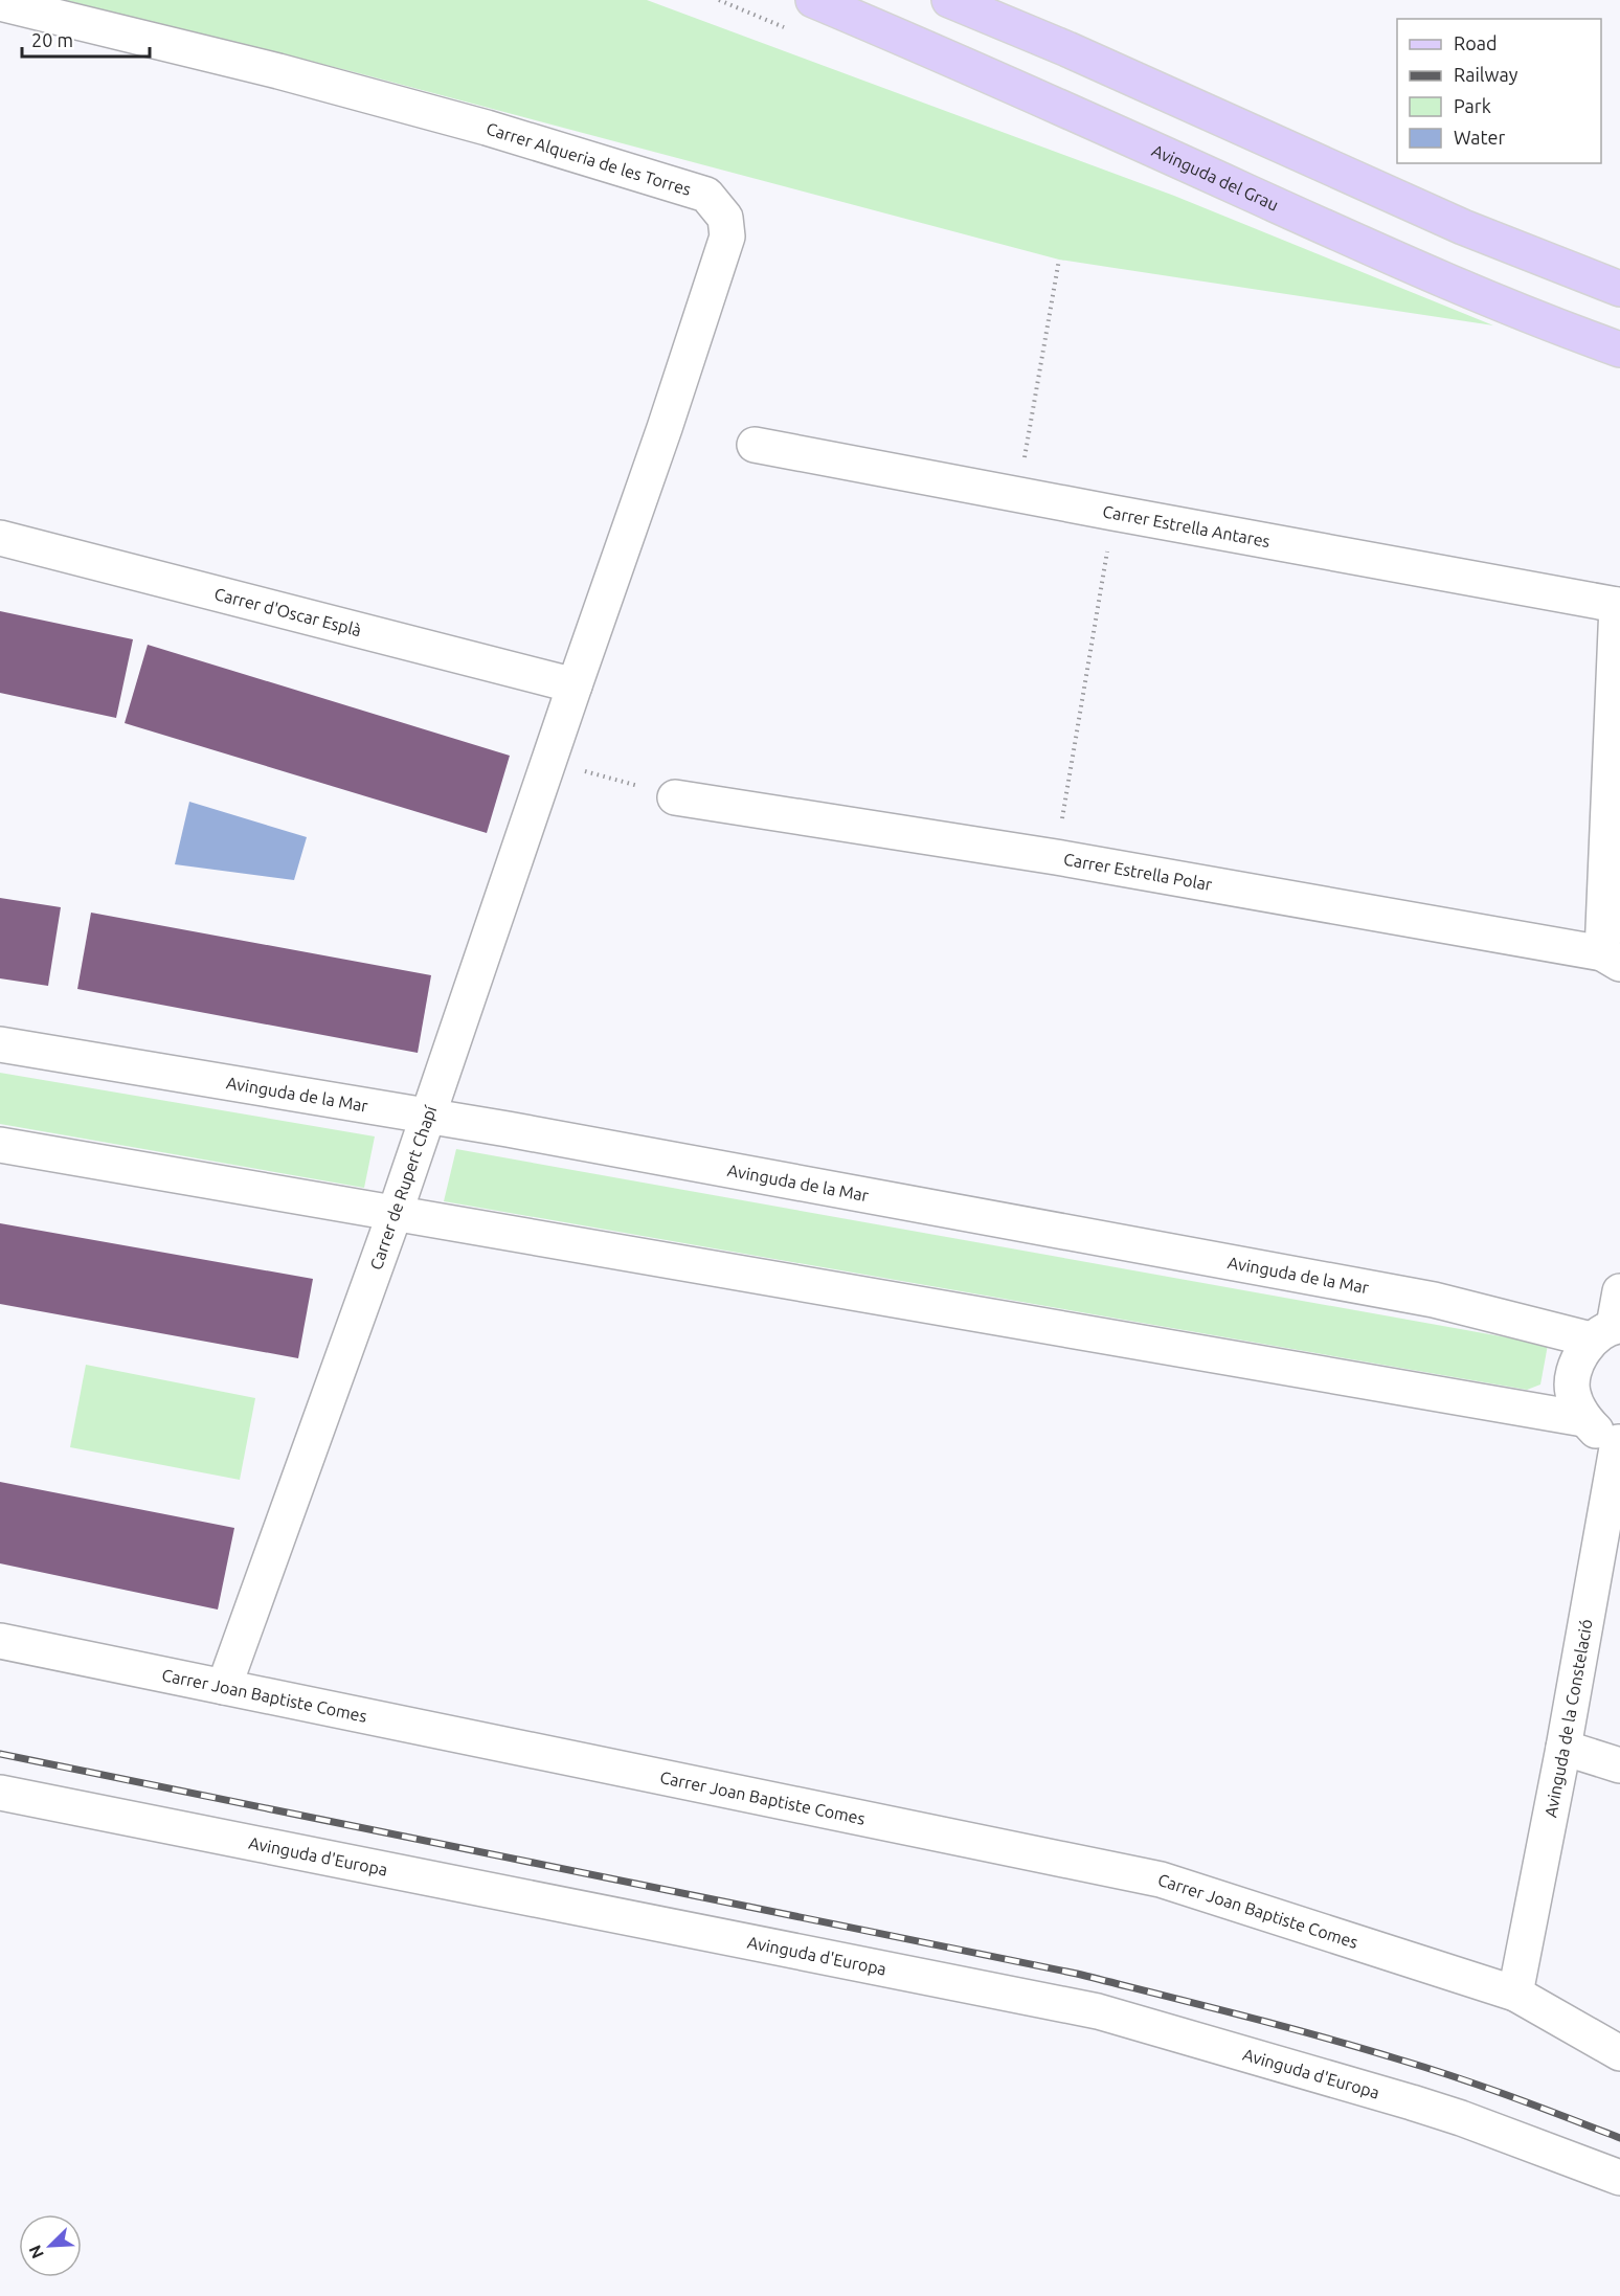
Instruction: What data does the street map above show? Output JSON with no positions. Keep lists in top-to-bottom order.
{
  "streets": {
    "main road": ["Avinguda del Grau"],
    "street": [
      "Carrer Alqueria de les Torres",
      "Carrer Estrella Antares",
      "Carrer d'Oscar Esplà",
      "Carrer Estrella Polar",
      "Avinguda de la Mar",
      "Carrer de Rupert Chapí",
      "Carrer Joan Baptiste Comes",
      "Avinguda de la Constelació",
      "Avinguda d'Europa"
    ]
  },
  "crossings": [
    ["Carrer Alqueria de les Torres", "Carrer d'Oscar Esplà"],
    ["Carrer Alqueria de les Torres", "Carrer de Rupert Chapí"],
    ["Carrer Estrella Antares", "Carrer Estrella Polar"],
    ["Carrer d'Oscar Esplà", "Carrer de Rupert Chapí"],
    ["Avinguda de la Mar", "Carrer de Rupert Chapí"],
    ["Carrer de Rupert Chapí", "Carrer Joan Baptiste Comes"],
    ["Carrer Joan Baptiste Comes", "Avinguda de la Constelació"]
  ],
  "legend": [
    "Road",
    "Railway",
    "Park",
    "Water"
  ],
  "scale_bar": "20 m",
  "north": "bottom left"
}
